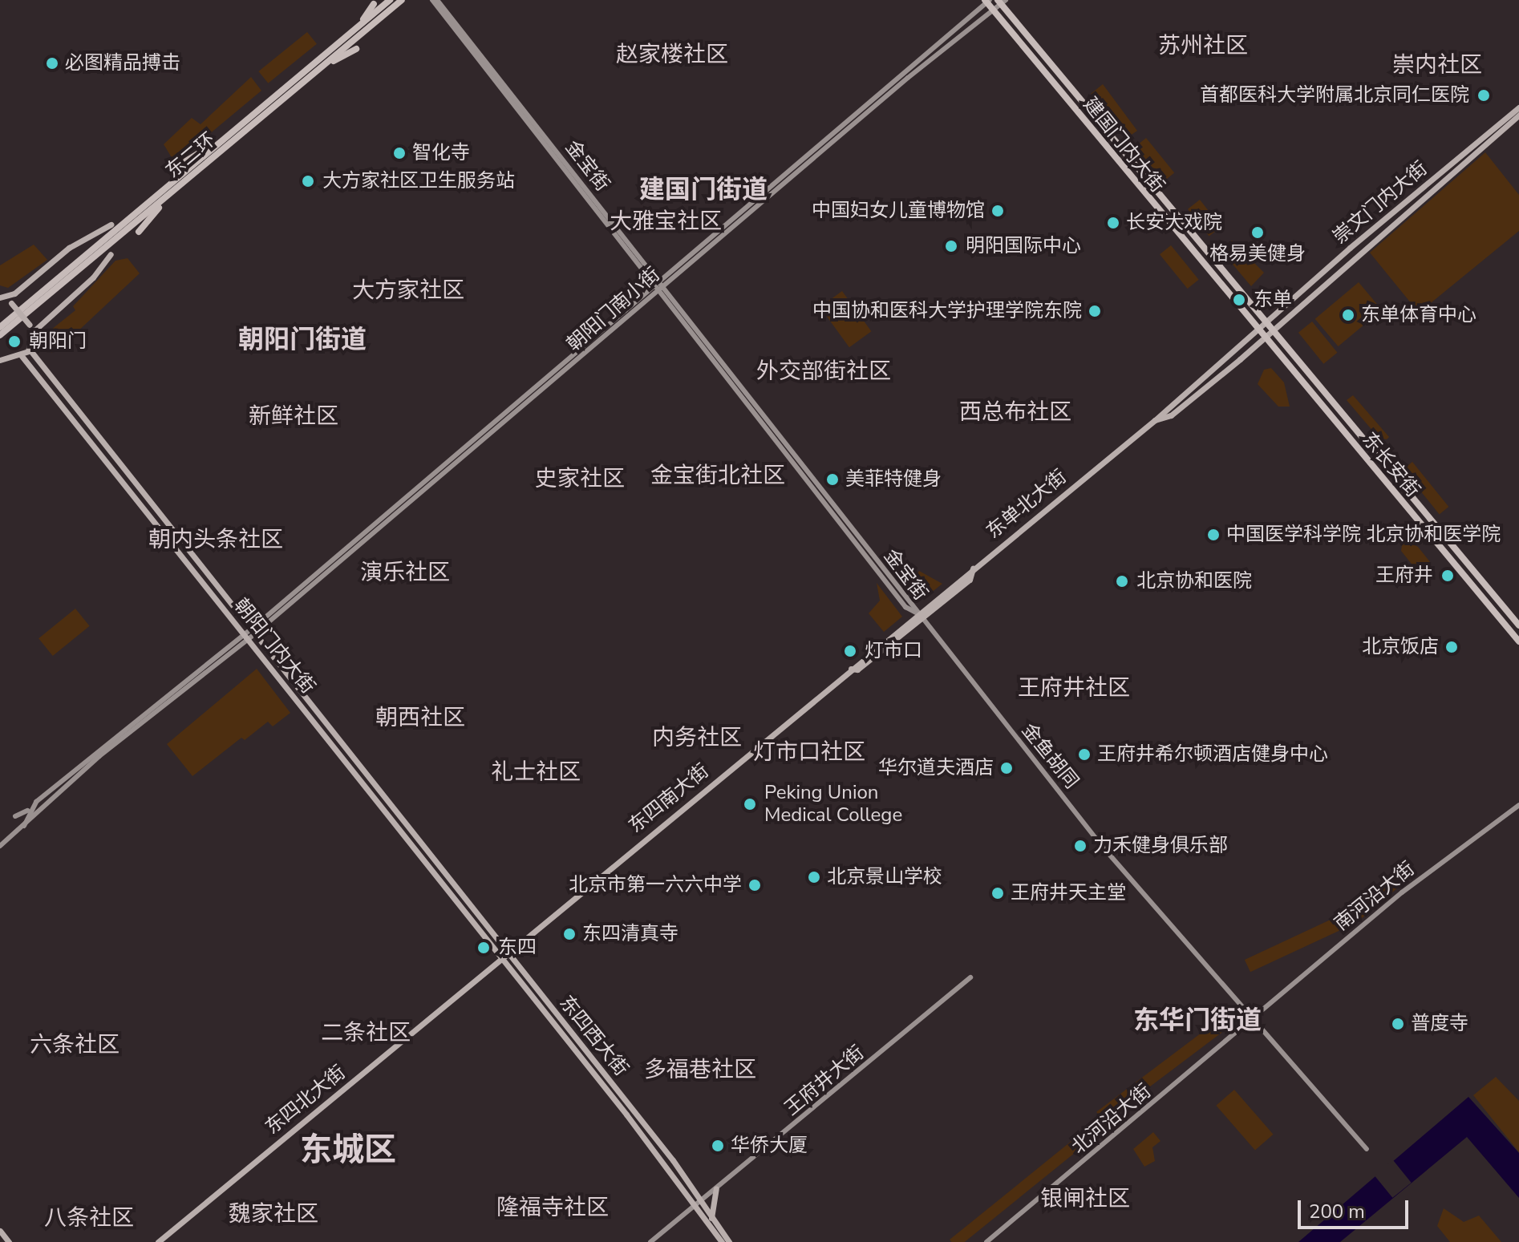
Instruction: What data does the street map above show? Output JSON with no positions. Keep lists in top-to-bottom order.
{
  "streets": {
    "highway": ["建国门内大街", "东二环", "东长安街"],
    "main road": [
      "金宝街",
      "崇文门内大街",
      "朝阳门南小街",
      "东单北大街",
      "朝阳门内大街",
      "金鱼胡同",
      "东四南大街",
      "南河沿大街",
      "东四西大街",
      "王府井大街",
      "东四北大街",
      "北河沿大街"
    ]
  },
  "crossings": [
    ["建国门内大街", "崇文门内大街"],
    ["建国门内大街", "朝阳门南小街"],
    ["建国门内大街", "东长安街"],
    ["建国门内大街", "东单北大街"],
    ["金宝街", "朝阳门南小街"],
    ["金宝街", "东单北大街"],
    ["金宝街", "金鱼胡同"],
    ["金宝街", "东四南大街"],
    ["崇文门内大街", "东长安街"],
    ["崇文门内大街", "东单北大街"],
    ["朝阳门南小街", "朝阳门内大街"],
    ["东长安街", "东单北大街"],
    ["东单北大街", "金鱼胡同"],
    ["东单北大街", "东四南大街"],
    ["朝阳门内大街", "东四南大街"],
    ["朝阳门内大街", "东四西大街"],
    ["朝阳门内大街", "东四北大街"],
    ["金鱼胡同", "东四南大街"],
    ["金鱼胡同", "南河沿大街"],
    ["金鱼胡同", "北河沿大街"],
    ["东四南大街", "东四西大街"],
    ["东四南大街", "东四北大街"],
    ["南河沿大街", "北河沿大街"],
    ["东四西大街", "王府井大街"],
    ["东四西大街", "东四北大街"]
  ],
  "districts": [
    "苏州社区",
    "赵家楼社区",
    "崇内社区",
    "建国门街道",
    "大雅宝社区",
    "大方家社区",
    "朝阳门街道",
    "外交部街社区",
    "西总布社区",
    "新鲜社区",
    "金宝街北社区",
    "史家社区",
    "朝内头条社区",
    "演乐社区",
    "王府井社区",
    "朝西社区",
    "内务社区",
    "灯市口社区",
    "礼士社区",
    "东华门街道",
    "二条社区",
    "六条社区",
    "多福巷社区",
    "东城区",
    "银闸社区",
    "隆福寺社区",
    "魏家社区",
    "八条社区"
  ],
  "places": [
    "必图精品搏击",
    "首都医科大学附属北京同仁医院",
    "智化寺",
    "大方家社区卫生服务站",
    "中国妇女儿童博物馆",
    "长安大戏院",
    "格易美健身",
    "明阳国际中心",
    "东单",
    "中国协和医科大学护理学院东院",
    "东单体育中心",
    "朝阳门",
    "美菲特健身",
    "中国医学科学院 北京协和医学院",
    "王府井",
    "北京协和医院",
    "北京饭店",
    "灯市口",
    "王府井希尔顿酒店健身中心",
    "华尔道夫酒店",
    "Peking Union Medical College",
    "力禾健身俱乐部",
    "北京景山学校",
    "北京市第一六六中学",
    "王府井天主堂",
    "东四清真寺",
    "东四",
    "普度寺",
    "华侨大厦"
  ],
  "scale_bar": "200 m"
}
